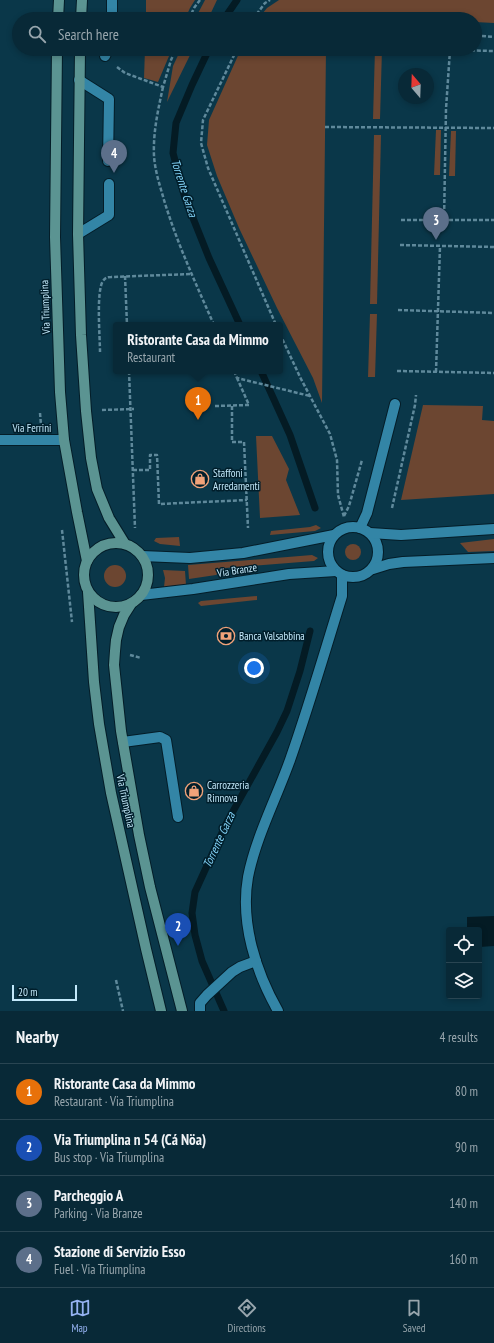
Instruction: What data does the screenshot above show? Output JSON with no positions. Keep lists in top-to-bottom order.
{
  "streets": {
    "main road": ["Via Triumplina"],
    "street": ["Via Ferrini", "Via Branze"]
  },
  "crossings": [
    ["Via Triumplina", "Via Ferrini"],
    ["Via Triumplina", "Via Branze"]
  ],
  "water": ["Torrente Garza"],
  "places": {
    "shop": ["Staffoni Arredamenti", "Carrozzeria Rinnova"],
    "bank": ["Banca Valsabbina"]
  },
  "scale_bar": "20 m",
  "north": "top",
  "page": {
    "search": "Search here",
    "pins": [
      "4",
      "3",
      "1",
      "2"
    ],
    "popup": ["Ristorante Casa da Mimmo", "Restaurant"],
    "scale": "20 m",
    "heading": ["Nearby", "4 results"],
    "list": [
      {
        "mark": "1",
        "name": "Ristorante Casa da Mimmo",
        "note": "Restaurant · Via Triumplina",
        "value": "80 m"
      },
      {
        "mark": "2",
        "name": "Via Triumplina n 54 (Cá Nöa)",
        "note": "Bus stop · Via Triumplina",
        "value": "90 m"
      },
      {
        "mark": "3",
        "name": "Parcheggio A",
        "note": "Parking · Via Branze",
        "value": "140 m"
      },
      {
        "mark": "4",
        "name": "Stazione di Servizio Esso",
        "note": "Fuel · Via Triumplina",
        "value": "160 m"
      }
    ],
    "nav": ["Map", "Directions", "Saved"]
  }
}
